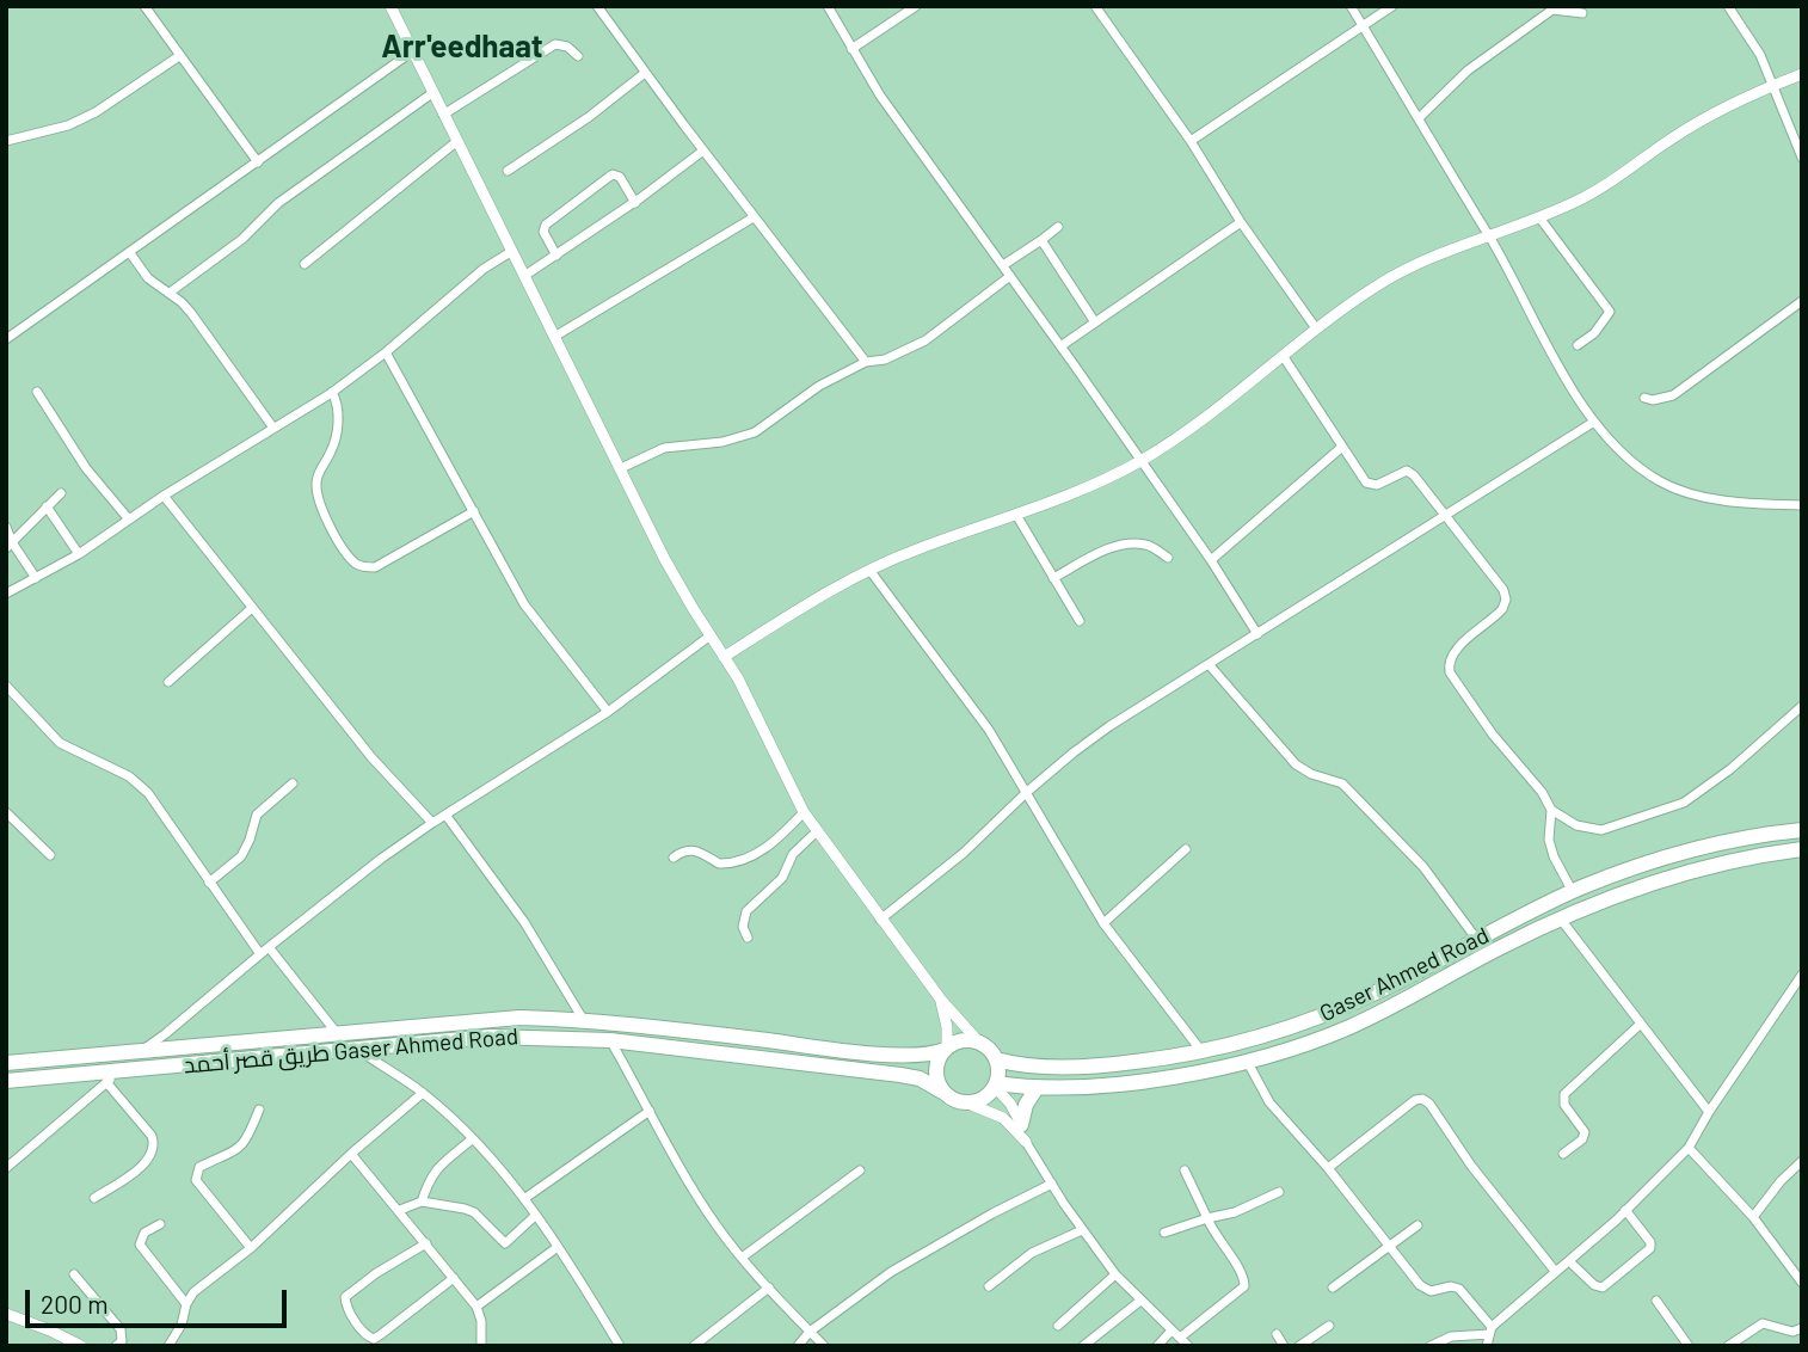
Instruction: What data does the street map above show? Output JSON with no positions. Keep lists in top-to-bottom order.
{
  "streets": {
    "main road": ["Gaser Ahmed Road", "طريق قصر أحمد Gaser Ahmed Road"]
  },
  "crossings": [
    ["Gaser Ahmed Road", "طريق قصر أحمد Gaser Ahmed Road"]
  ],
  "districts": ["Arr'eedhaat"],
  "scale_bar": "200 m"
}
